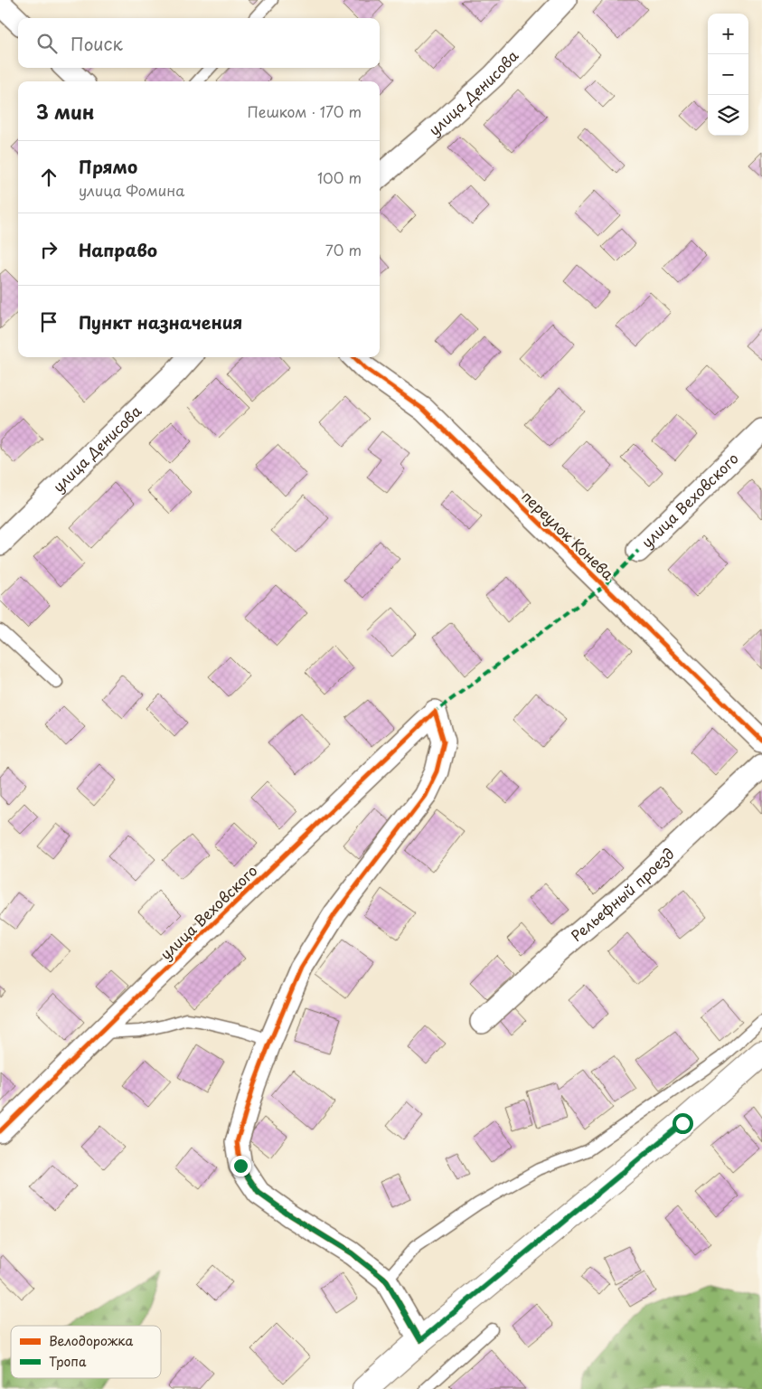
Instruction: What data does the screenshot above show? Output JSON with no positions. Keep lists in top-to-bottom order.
{
  "streets": {
    "street": [
      "улица Денисова",
      "улица Веховского",
      "переулок Конева",
      "Рельефный проезд"
    ]
  },
  "legend": ["Велодорожка", "Тропа"],
  "page": {
    "map_buttons": ["+", "−"],
    "search": "Поиск",
    "heading": ["3 мин", "Пешком · 170 m"],
    "list": [
      ["Прямо", "улица Фомина", "100 m"],
      ["Направо", "70 m"],
      "Пункт назначения"
    ]
  }
}
